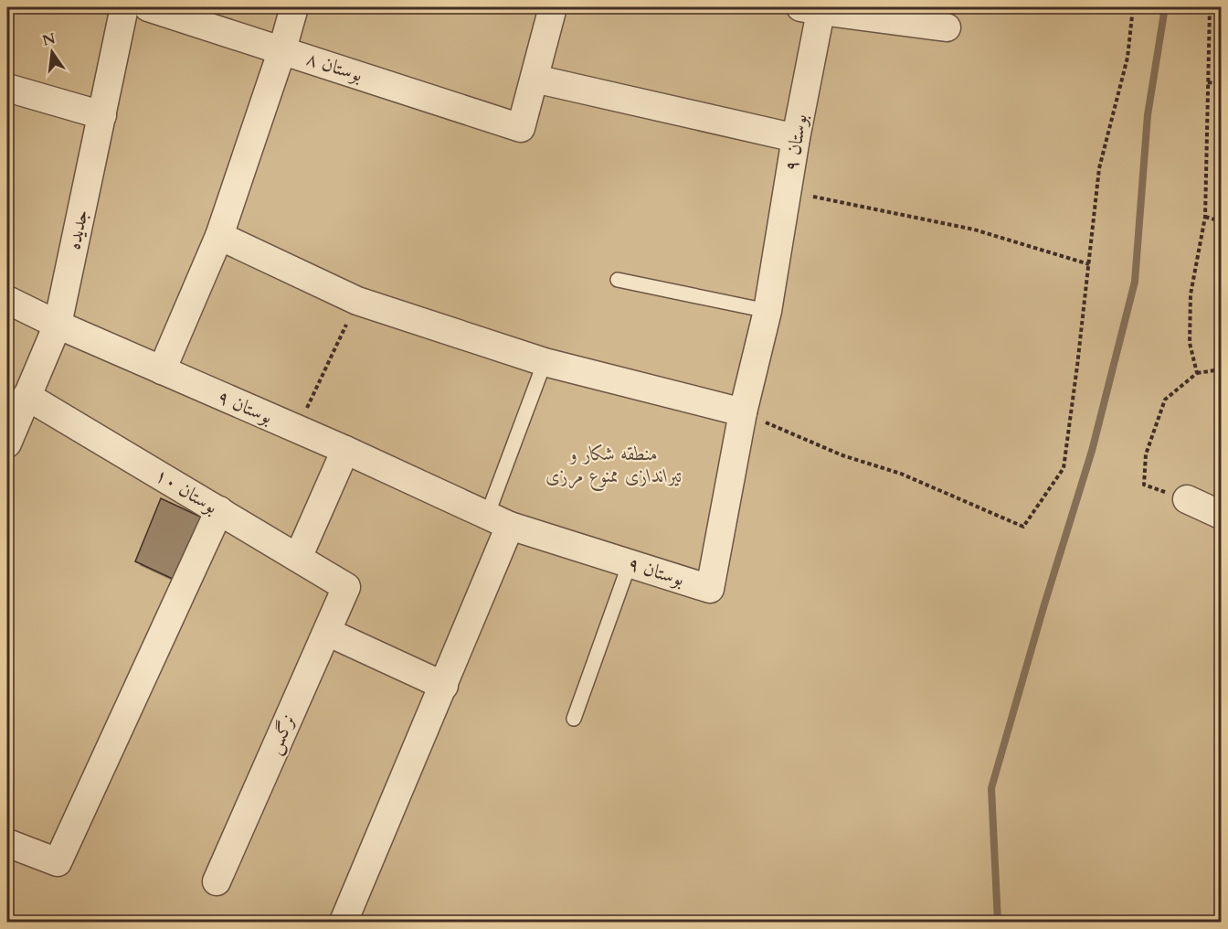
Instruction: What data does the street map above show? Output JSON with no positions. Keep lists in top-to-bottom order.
{
  "streets": {
    "street": [
      "بوستان ۸",
      "بوستان ۹",
      "جدیده",
      "بوستان ۱۰",
      "نرگس"
    ]
  },
  "crossings": [
    ["بوستان ۹", "جدیده"],
    ["جدیده", "بوستان ۱۰"],
    ["بوستان ۱۰", "نرگس"]
  ],
  "parks": ["منطقه شکار و تیراندازی ممنوع مرزی"],
  "north": "top"
}
